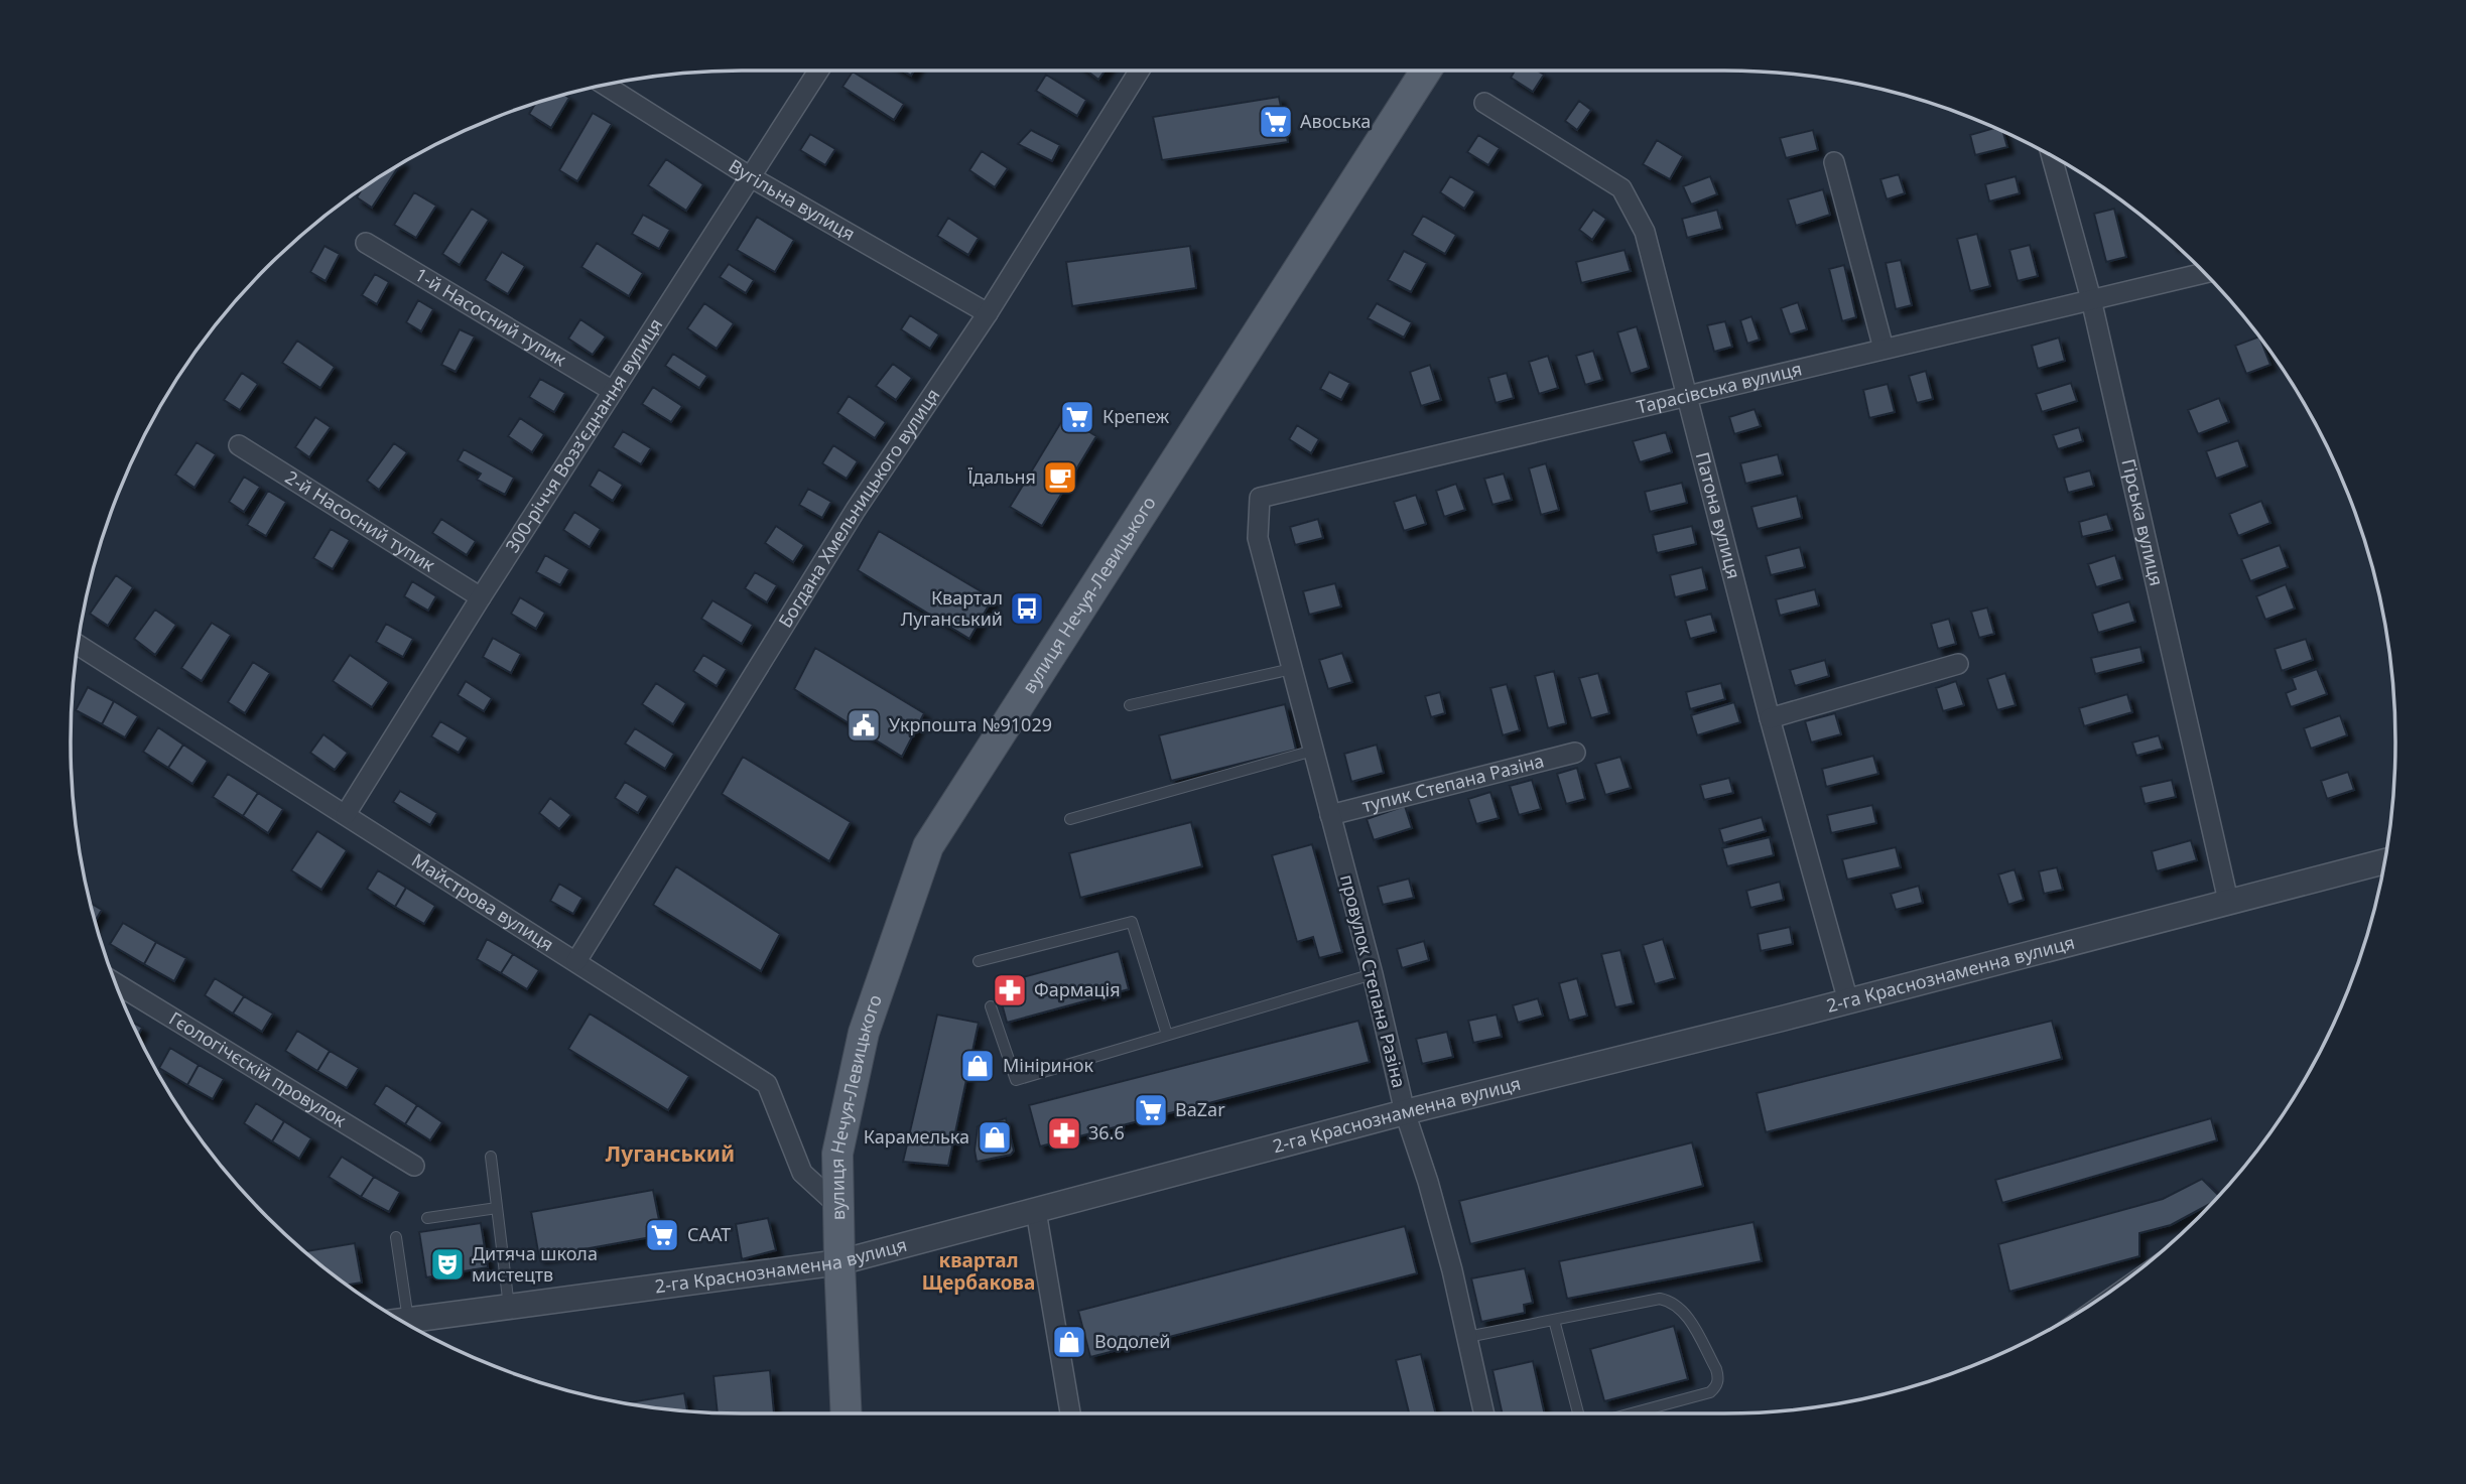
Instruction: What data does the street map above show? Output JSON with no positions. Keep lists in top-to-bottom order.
{
  "streets": {
    "main road": ["вулиця Нечуя-Левицького"],
    "street": [
      "Вугільна вулиця",
      "1-й Насосний тупик",
      "Тарасівська вулиця",
      "300-річчя Возз’єднання вулиця",
      "Богдана Хмельницького вулиця",
      "Патона вулиця",
      "2-й Насосний тупик",
      "Гірська вулиця",
      "тупик Степана Разіна",
      "Майстрова вулиця",
      "2-га Краснознаменна вулиця",
      "провулок Степана Разіна",
      "Гєологічєскій провулок"
    ]
  },
  "crossings": [
    ["Вугільна вулиця", "300-річчя Возз’єднання вулиця"],
    ["Вугільна вулиця", "Богдана Хмельницького вулиця"],
    ["1-й Насосний тупик", "300-річчя Возз’єднання вулиця"],
    ["Тарасівська вулиця", "Патона вулиця"],
    ["Тарасівська вулиця", "Гірська вулиця"],
    ["Тарасівська вулиця", "провулок Степана Разіна"],
    ["300-річчя Возз’єднання вулиця", "2-й Насосний тупик"],
    ["300-річчя Возз’єднання вулиця", "Майстрова вулиця"],
    ["Богдана Хмельницького вулиця", "Майстрова вулиця"],
    ["Патона вулиця", "2-га Краснознаменна вулиця"],
    ["Гірська вулиця", "2-га Краснознаменна вулиця"],
    ["вулиця Нечуя-Левицького", "Майстрова вулиця"],
    ["вулиця Нечуя-Левицького", "2-га Краснознаменна вулиця"],
    ["тупик Степана Разіна", "провулок Степана Разіна"],
    ["2-га Краснознаменна вулиця", "провулок Степана Разіна"]
  ],
  "districts": ["Луганський", "квартал Щербакова"],
  "places": {
    "supermarket": [
      "Авоська",
      "Крепеж",
      "BaZar",
      "СААТ"
    ],
    "cafe": ["Їдальня"],
    "bus stop": ["Квартал Луганський"],
    "public building": ["Укрпошта №91029"],
    "pharmacy": ["Фармація", "36.6"],
    "shop": ["Мініринок", "Карамелька", "Водолей"],
    "theatre": ["Дитяча школа мистецтв"]
  }
}
